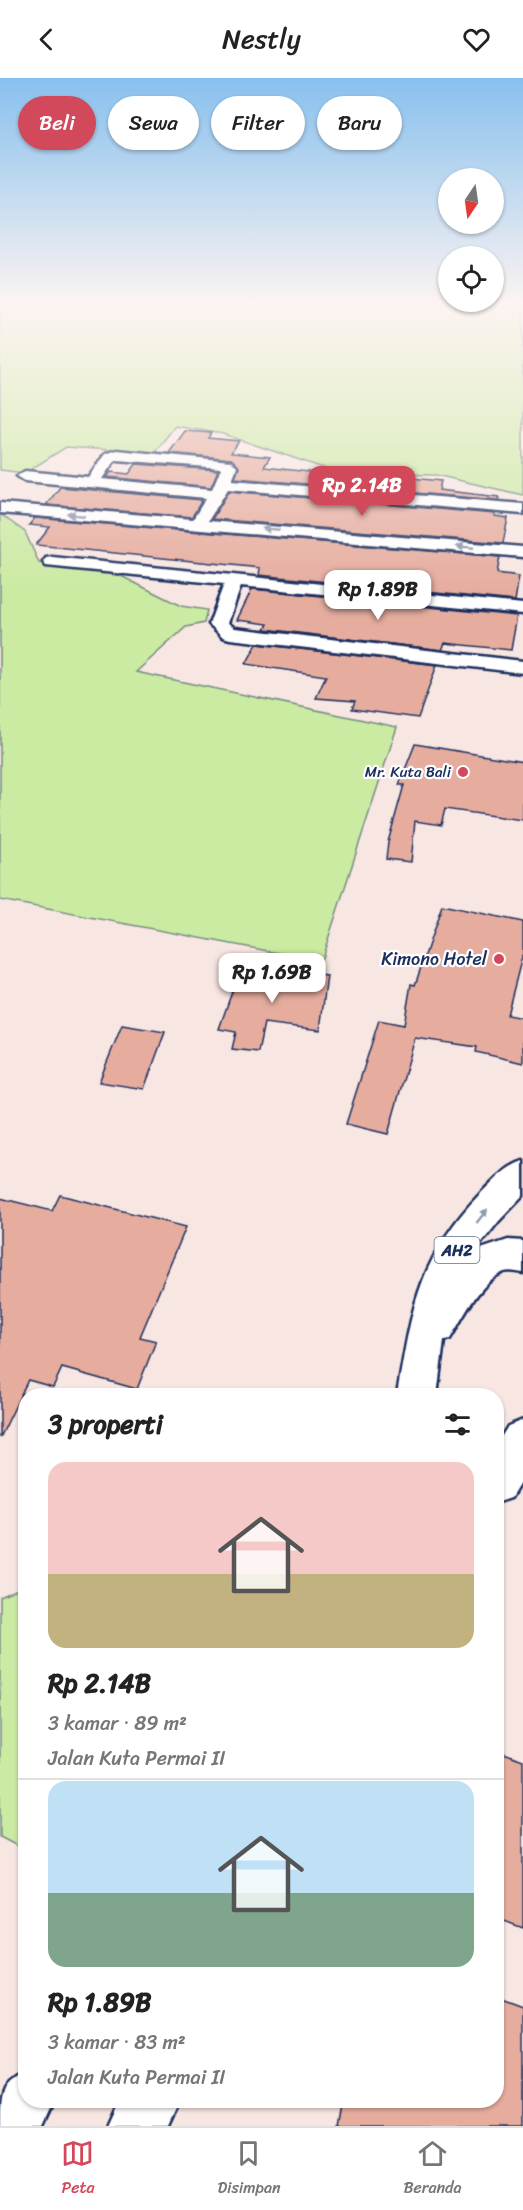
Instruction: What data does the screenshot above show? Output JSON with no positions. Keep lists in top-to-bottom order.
{
  "streets": {
    "highway": ["AH2"]
  },
  "places": ["Mr. Kuta Bali", "Kimono Hotel"],
  "north": "bottom",
  "page": {
    "header": "Nestly",
    "chip": [
      "Beli",
      "Sewa",
      "Filter",
      "Baru"
    ],
    "price": ["Rp 2.14B", "Rp 1.89B", "Rp 1.69B"],
    "heading": "3 properti",
    "list": [
      {
        "name": "Rp 2.14B",
        "note": "3 kamar · 89 m² · Jalan Kuta Permai II"
      },
      {
        "name": "Rp 1.89B",
        "note": "3 kamar · 83 m² · Jalan Kuta Permai II"
      }
    ],
    "tabs": ["Peta", "Disimpan", "Beranda"]
  }
}
